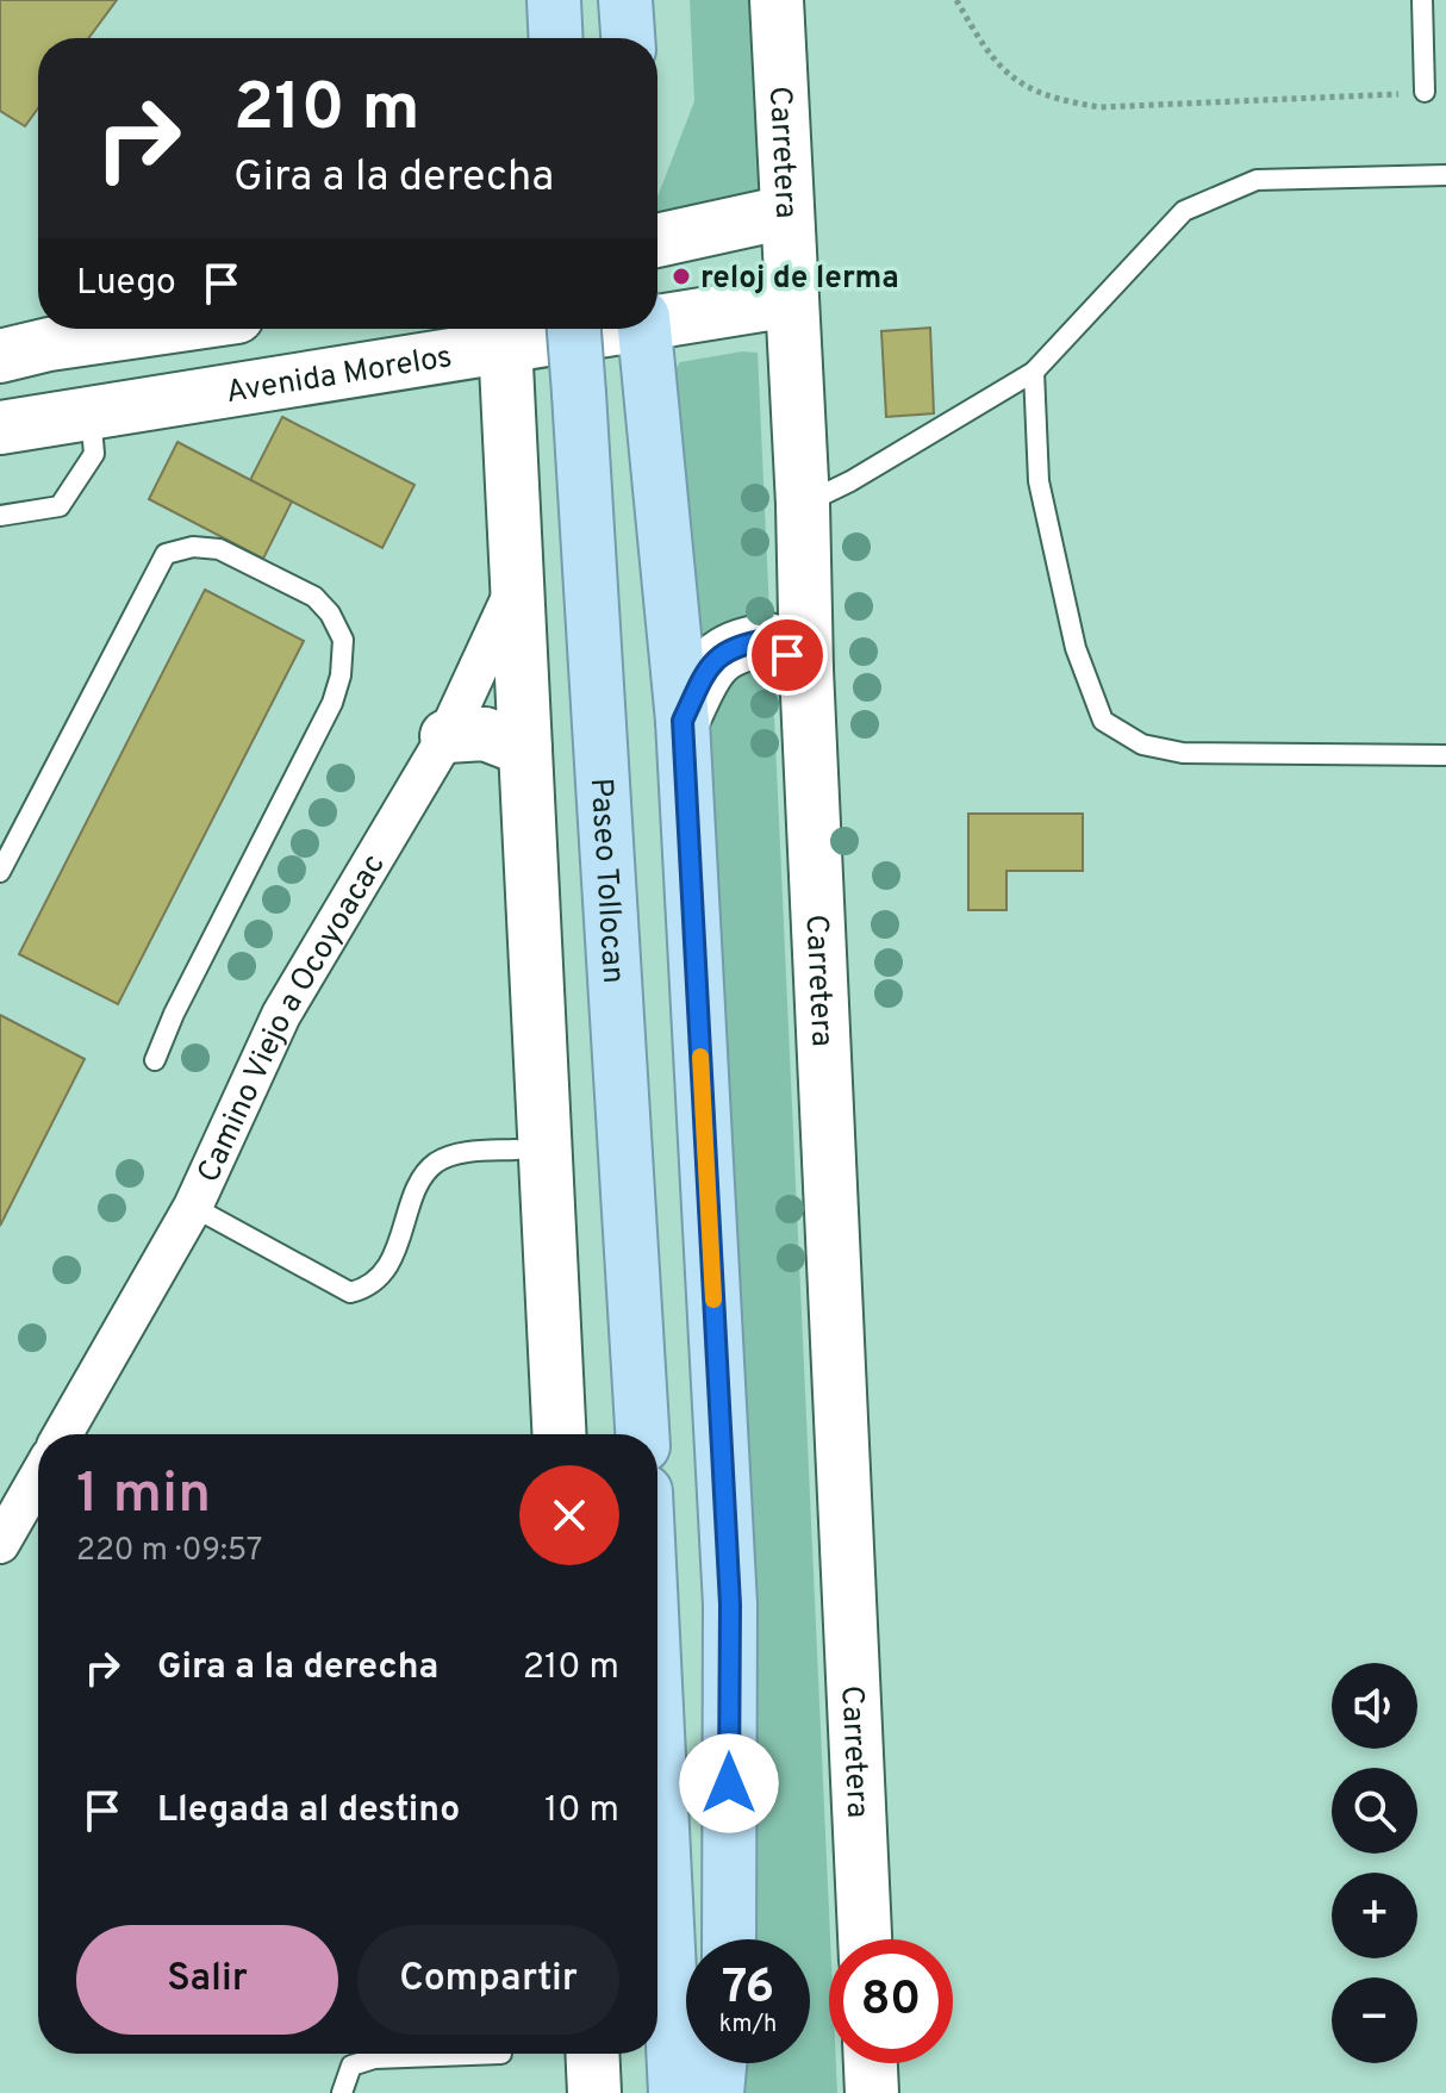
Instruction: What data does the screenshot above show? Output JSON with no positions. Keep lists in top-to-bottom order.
{
  "streets": {
    "highway": ["Paseo Tollocan"],
    "main road": ["Carretera", "Avenida Morelos"],
    "street": ["Camino Viejo a Ocoyoacac"]
  },
  "crossings": [
    ["Carretera", "Avenida Morelos"]
  ],
  "places": ["reloj de lerma"],
  "page": {
    "turn": ["210 m", "Gira a la derecha"],
    "then": "Luego",
    "heading": ["1 min", "220 m · 09:57"],
    "list": [
      {
        "name": "Gira a la derecha",
        "value": "210 m"
      },
      {
        "name": "Llegada al destino",
        "value": "10 m"
      }
    ],
    "map_buttons": ["+", "−"],
    "buttons": ["Salir", "Compartir"],
    "speed": "76 km/h",
    "limit": "80"
  }
}
